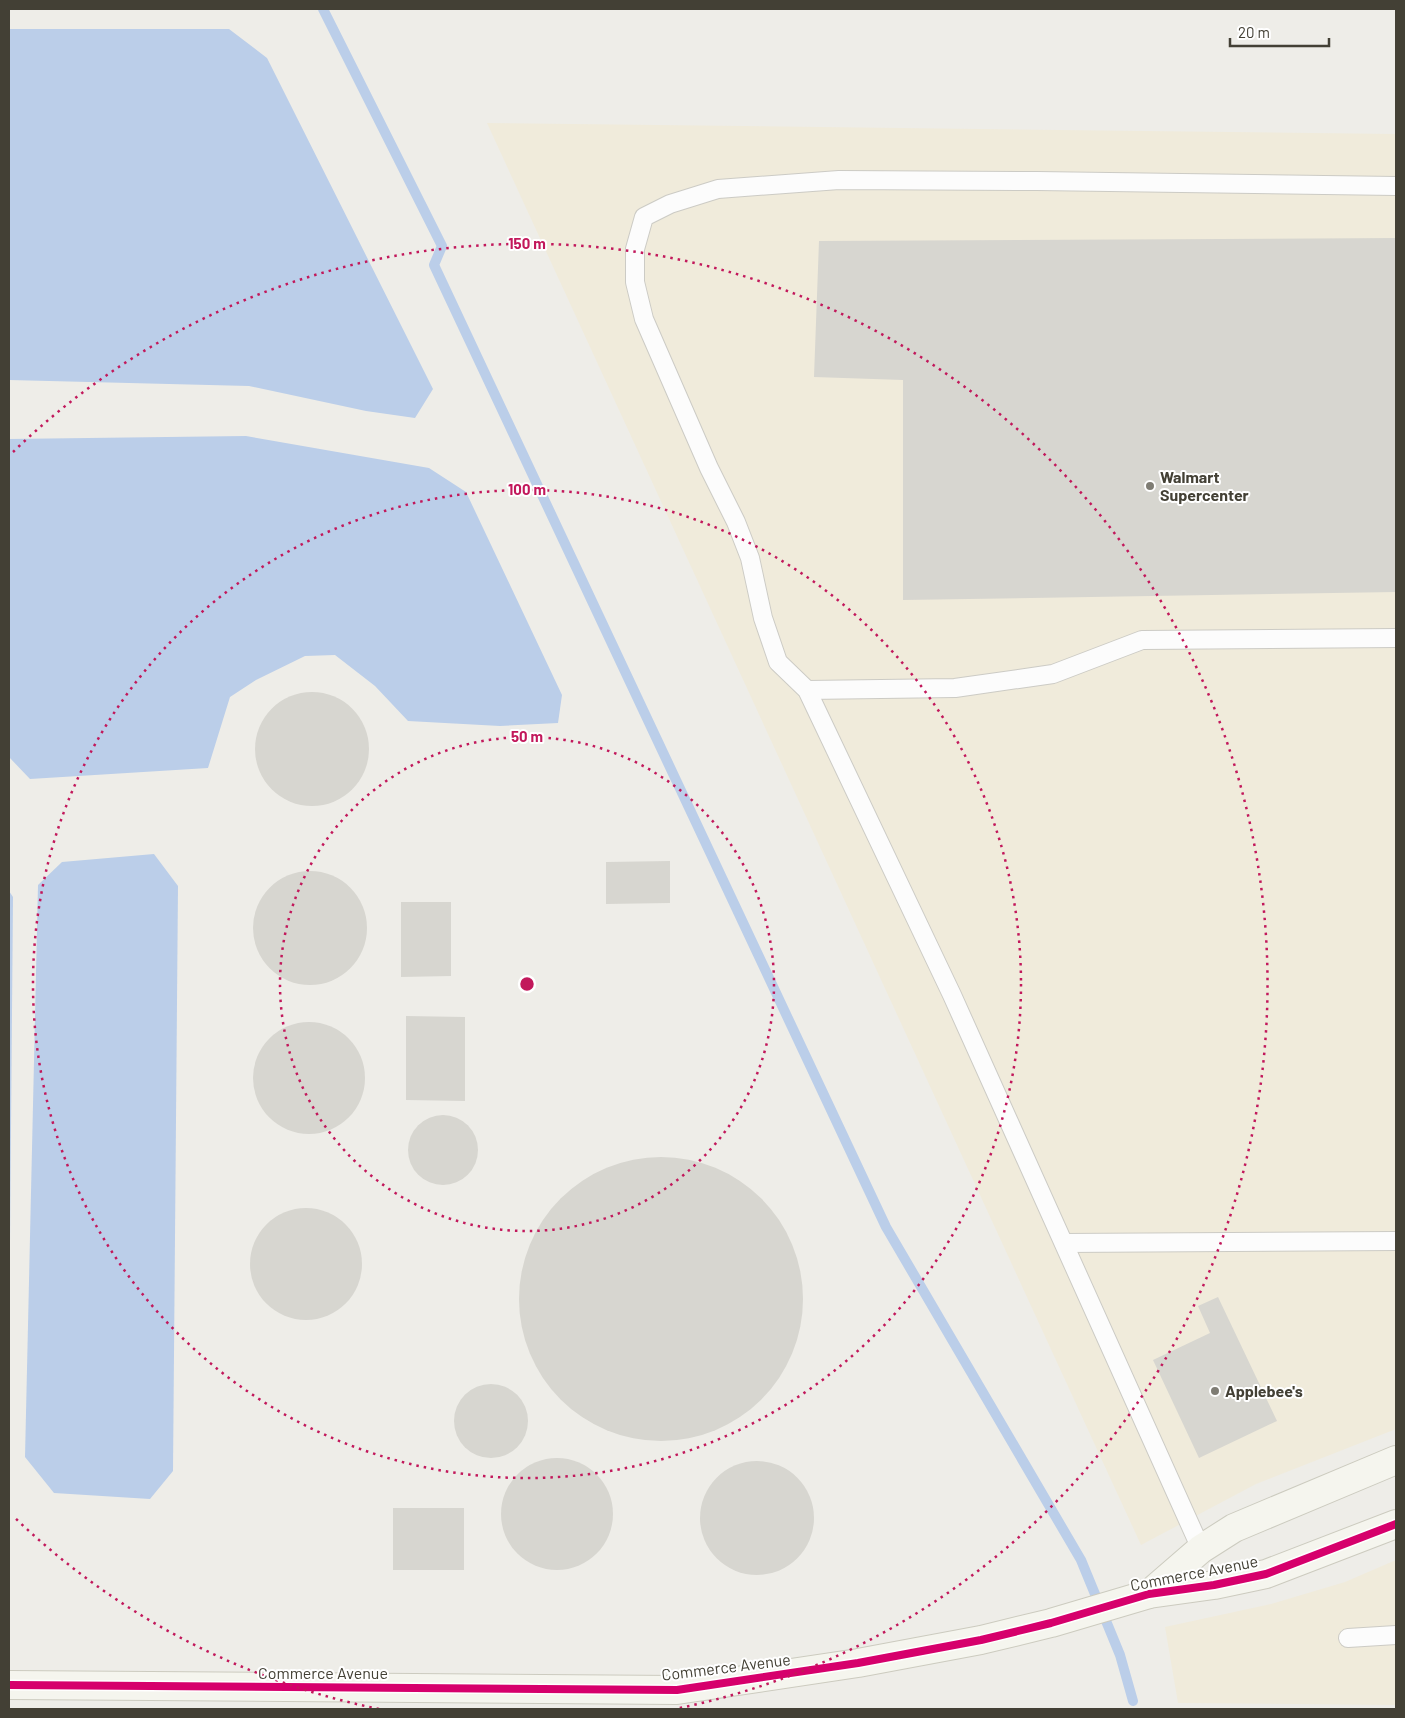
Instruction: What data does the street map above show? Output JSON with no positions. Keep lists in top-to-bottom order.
{
  "streets": {
    "street": ["Commerce Avenue"]
  },
  "places": ["Walmart Supercenter", "Applebee's"],
  "scale_bar": "20 m",
  "rings": ["150 m", "100 m", "50 m"]
}
